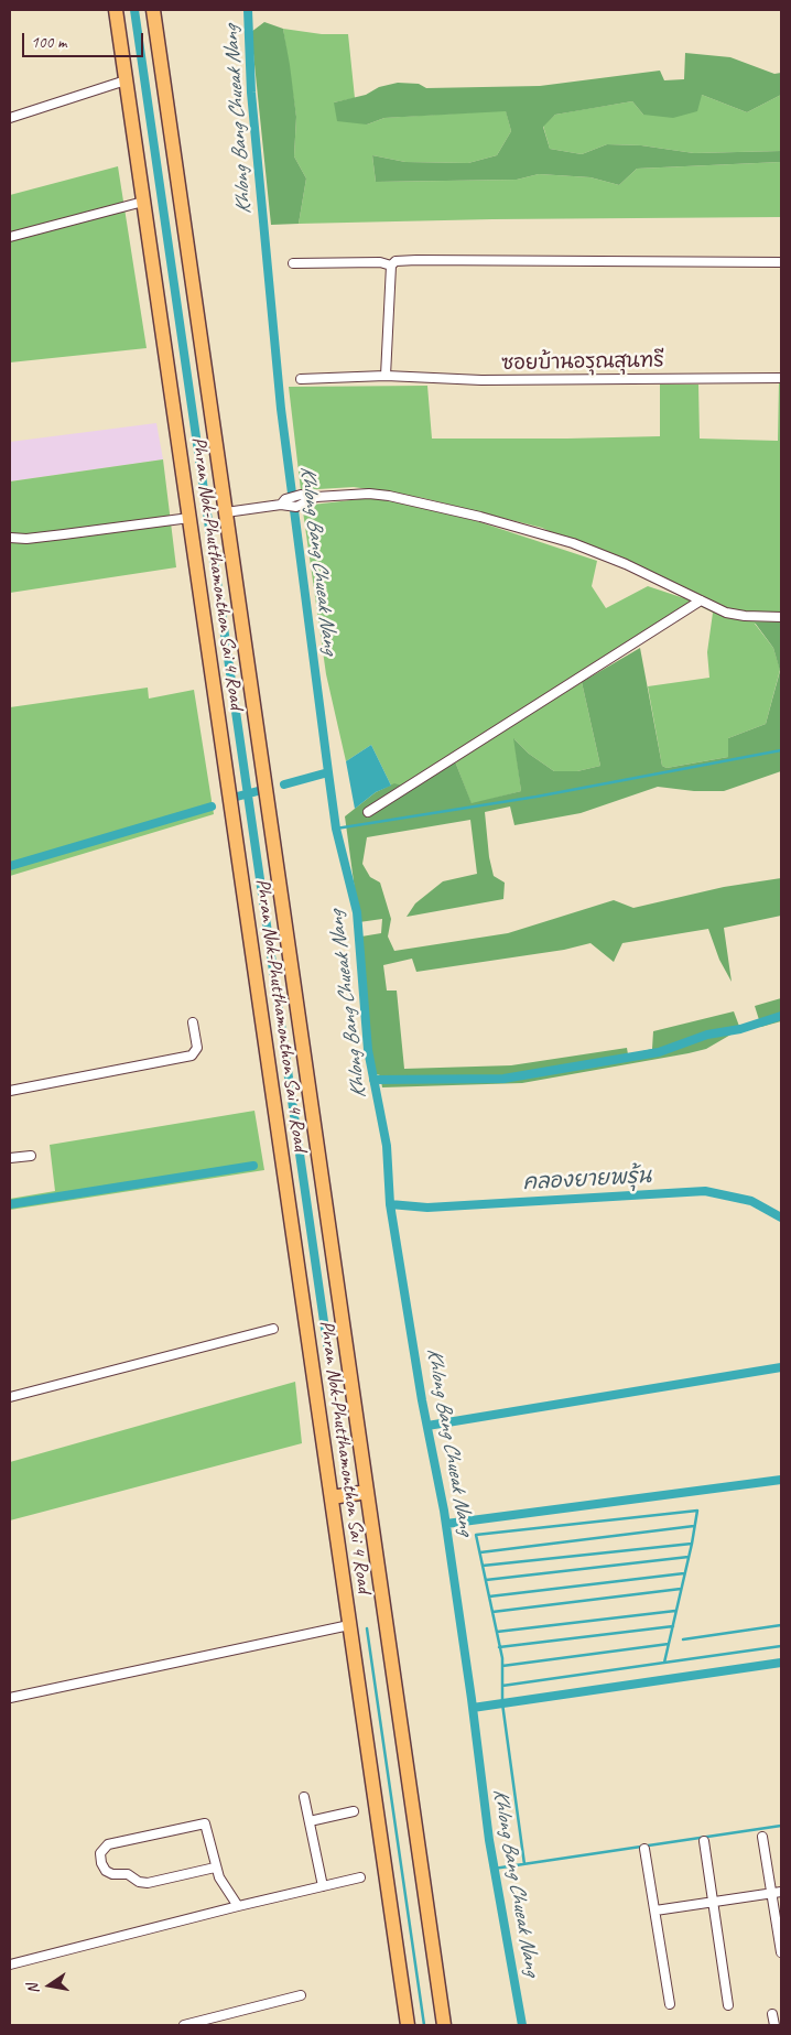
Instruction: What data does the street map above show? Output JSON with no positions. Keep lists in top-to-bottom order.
{
  "streets": {
    "main road": ["Phran Nok-Phutthamonthon Sai 4 Road"],
    "street": ["ซอยบ้านอรุณสุนทรี"]
  },
  "water": ["Khlong Bang Chueak Nang", "คลองยายพรุ้น"],
  "scale_bar": "100 m",
  "north": "left"
}
